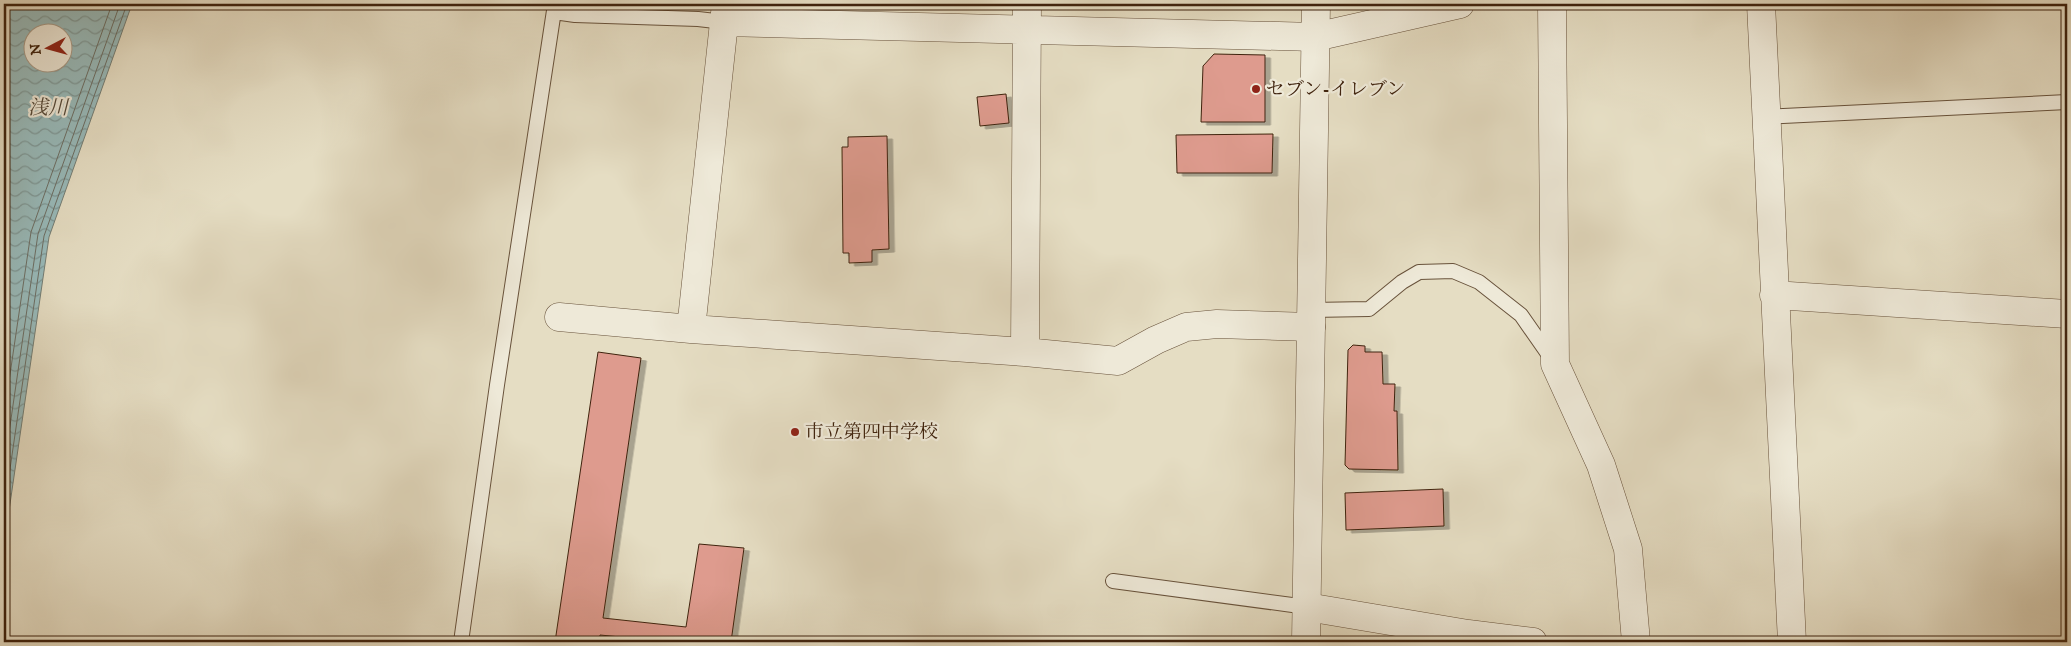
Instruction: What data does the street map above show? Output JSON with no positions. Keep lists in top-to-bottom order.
{
  "water": ["浅川"],
  "places": ["セブン-イレブン", "市立第四中学校"],
  "north": "left"
}
